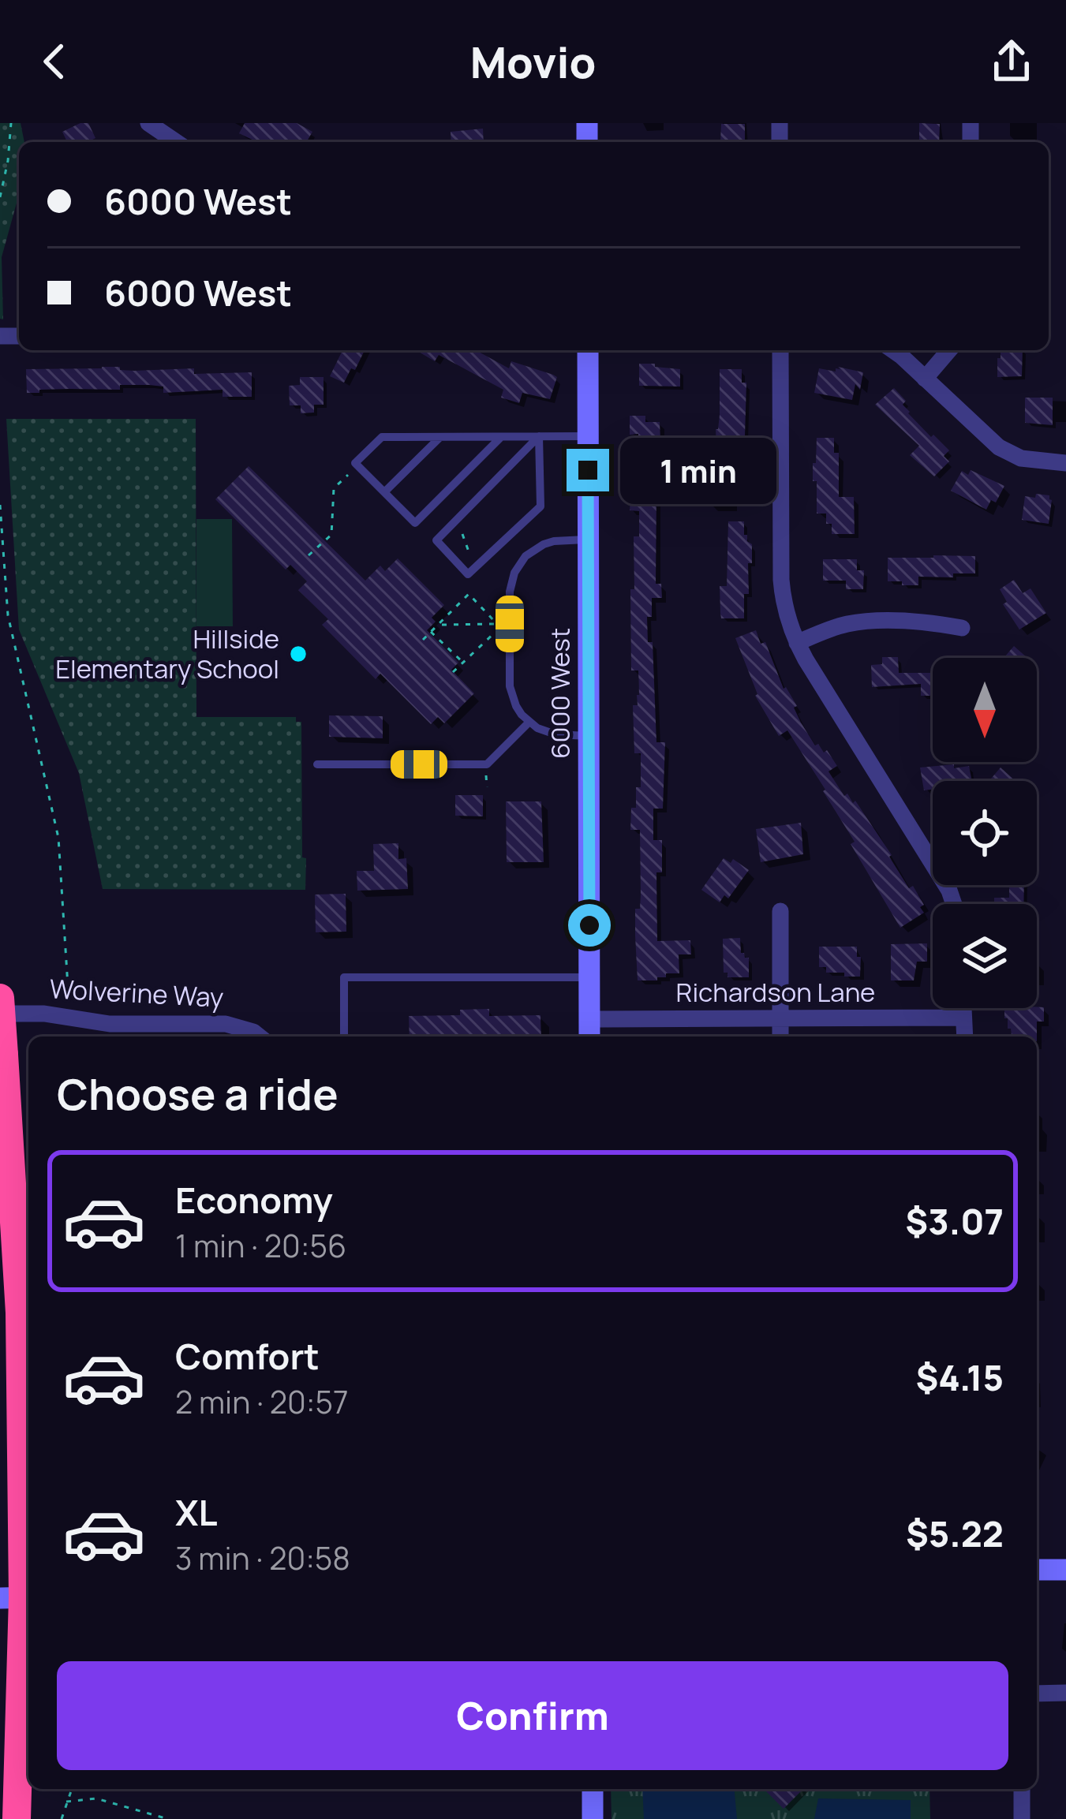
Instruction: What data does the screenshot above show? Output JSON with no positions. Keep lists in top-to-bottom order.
{
  "streets": {
    "street": ["6000 West", "Richardson Lane", "Wolverine Way"]
  },
  "crossings": [
    ["6000 West", "Richardson Lane"]
  ],
  "places": ["Hillside Elementary School"],
  "north": "bottom",
  "page": {
    "header": "Movio",
    "banner": ["6000 West", "6000 West"],
    "bubble": "1 min",
    "heading": "Choose a ride",
    "list": [
      {
        "name": "Economy",
        "note": "1 min · 20:56",
        "value": "$3.07"
      },
      {
        "name": "Comfort",
        "note": "2 min · 20:57",
        "value": "$4.15"
      },
      {
        "name": "XL",
        "note": "3 min · 20:58",
        "value": "$5.22"
      }
    ],
    "buttons": "Confirm"
  }
}
